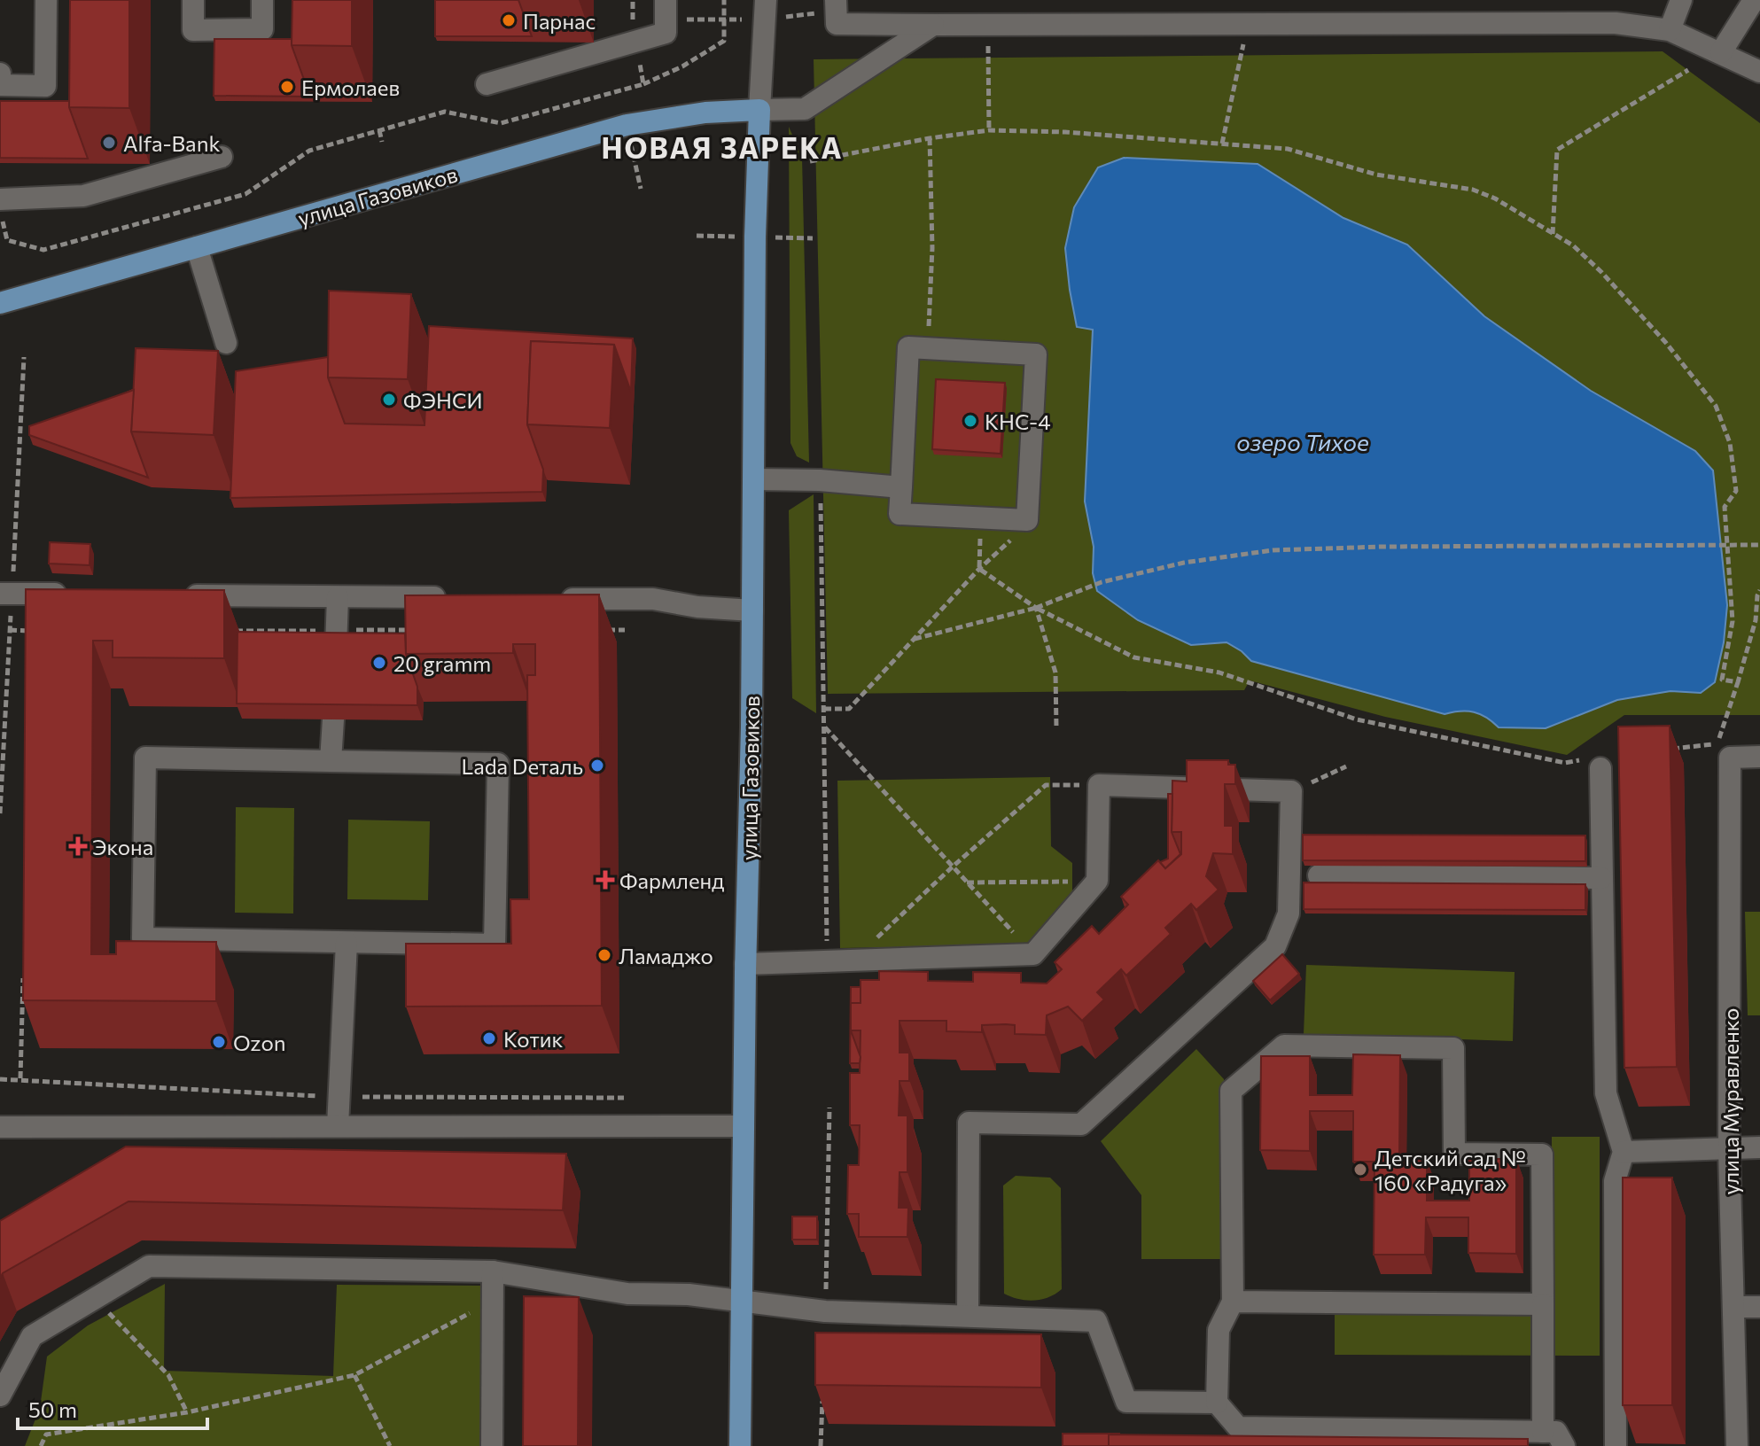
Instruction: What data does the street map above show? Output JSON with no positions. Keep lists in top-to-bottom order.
{
  "streets": {
    "main road": ["улица Газовиков"],
    "street": ["улица Муравленко"]
  },
  "districts": ["НОВАЯ ЗАРЕКА"],
  "water": ["озеро Тихое"],
  "places": {
    "other": [
      "Парнас",
      "Ермолаев",
      "Alfa-Bank",
      "ФЭНСИ",
      "КНС-4",
      "20 gramm",
      "Lada Dеталь",
      "Ламаджо",
      "Котик",
      "Ozon",
      "Детский сад № 160 «Радуга»"
    ],
    "health": ["Экона", "Фармленд"]
  },
  "scale_bar": "50 m"
}
